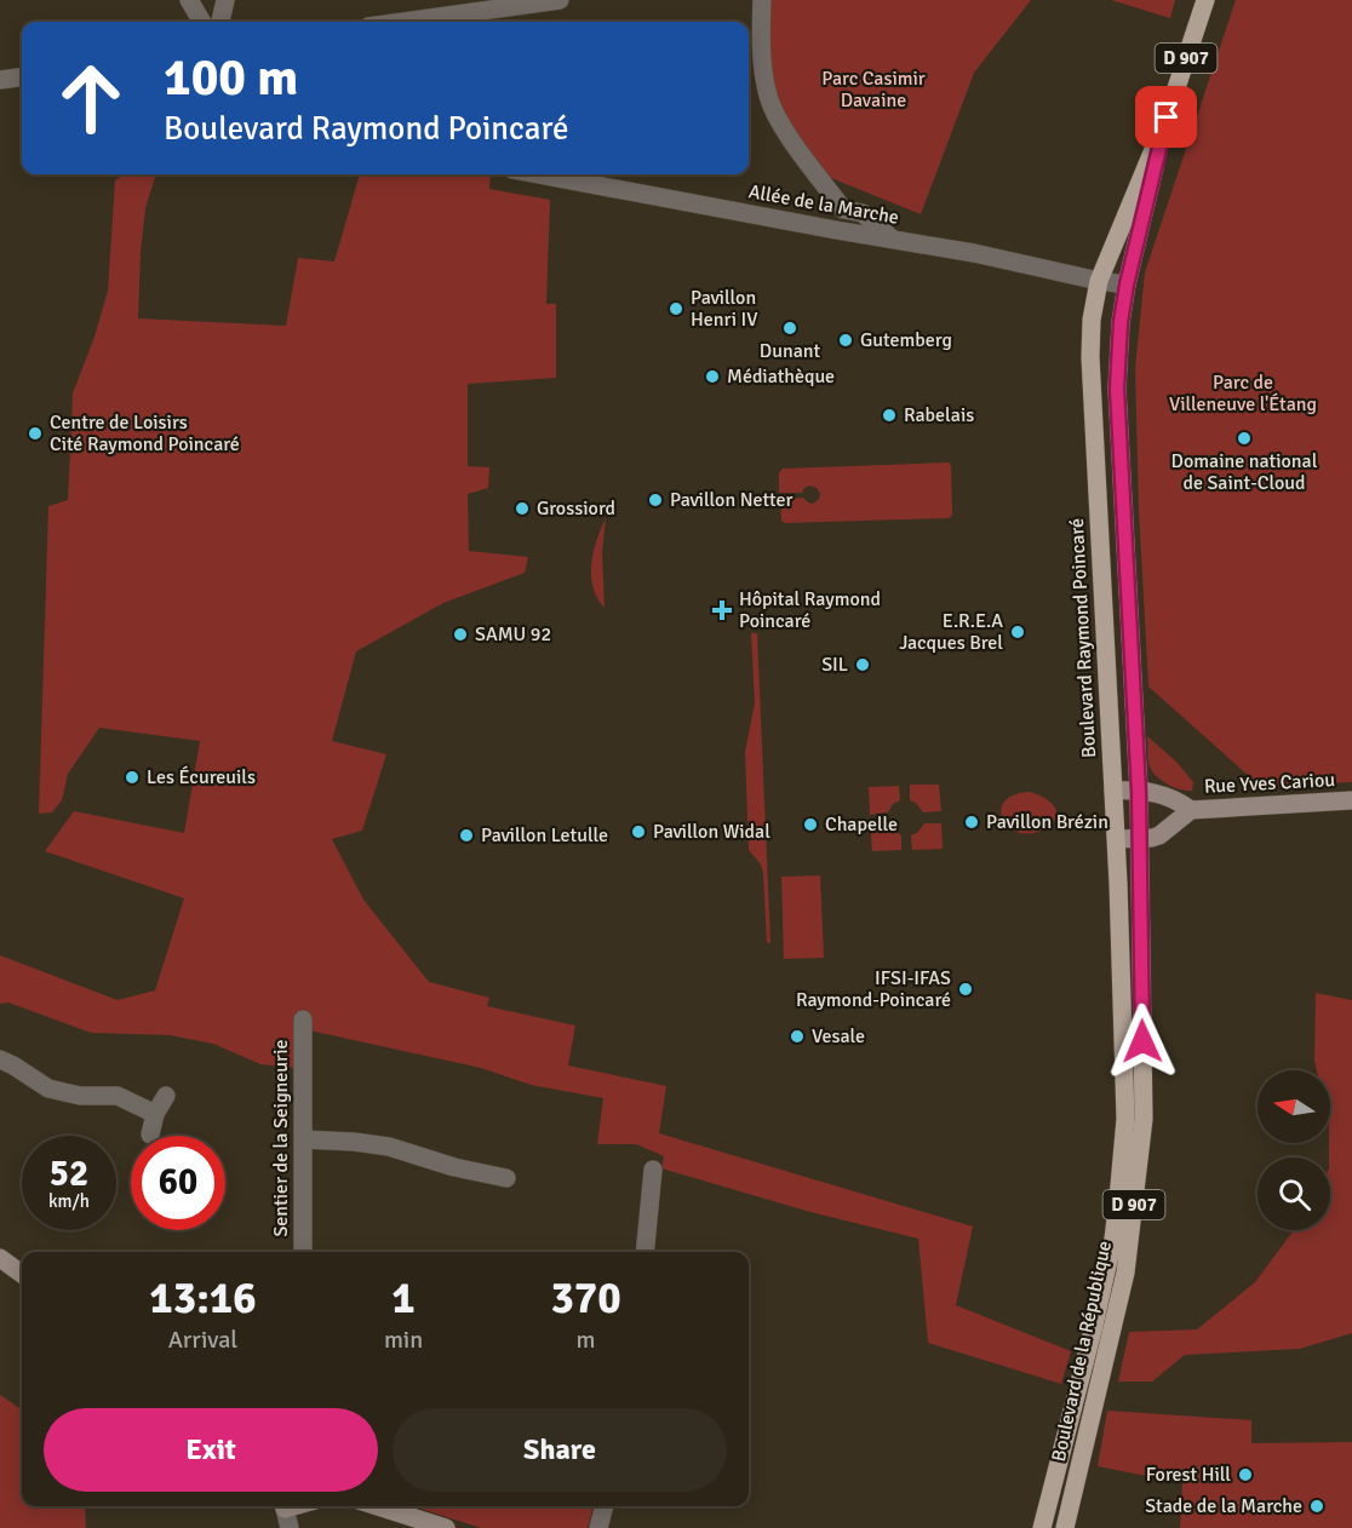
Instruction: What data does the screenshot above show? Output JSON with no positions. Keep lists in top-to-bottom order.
{
  "streets": {
    "main road": [
      "D 907",
      "Boulevard Raymond Poincaré",
      "Rue Yves Cariou",
      "Boulevard de la République"
    ],
    "street": ["Allée de la Marche", "Sentier de la Seigneurie"]
  },
  "crossings": [
    ["Allée de la Marche", "Boulevard Raymond Poincaré"],
    ["Boulevard Raymond Poincaré", "Rue Yves Cariou"],
    ["Boulevard Raymond Poincaré", "Boulevard de la République"],
    ["Rue Yves Cariou", "Boulevard de la République"]
  ],
  "parks": ["Parc Casimir Davaine", "Parc de Villeneuve l'Étang"],
  "places": {
    "other": [
      "Pavillon Henri IV",
      "Dunant",
      "Gutemberg",
      "Médiathèque",
      "Rabelais",
      "Centre de Loisirs Cité Raymond Poincaré",
      "Domaine national de Saint-Cloud",
      "Pavillon Netter",
      "Grossiord",
      "E.R.E.A Jacques Brel",
      "SAMU 92",
      "SIL",
      "Les Écureuils",
      "Pavillon Brézin",
      "Chapelle",
      "Pavillon Widal",
      "Pavillon Letulle",
      "IFSI-IFAS Raymond-Poincaré",
      "Vesale",
      "Forest Hill",
      "Stade de la Marche"
    ],
    "health": ["Hôpital Raymond Poincaré"]
  },
  "north": "left",
  "page": {
    "turn": ["100 m", "Boulevard Raymond Poincaré"],
    "speed": "52 km/h",
    "limit": "60",
    "eta": [
      "13:16",
      "Arrival",
      "1",
      "min",
      "370",
      "m"
    ],
    "buttons": ["Exit", "Share"]
  }
}
